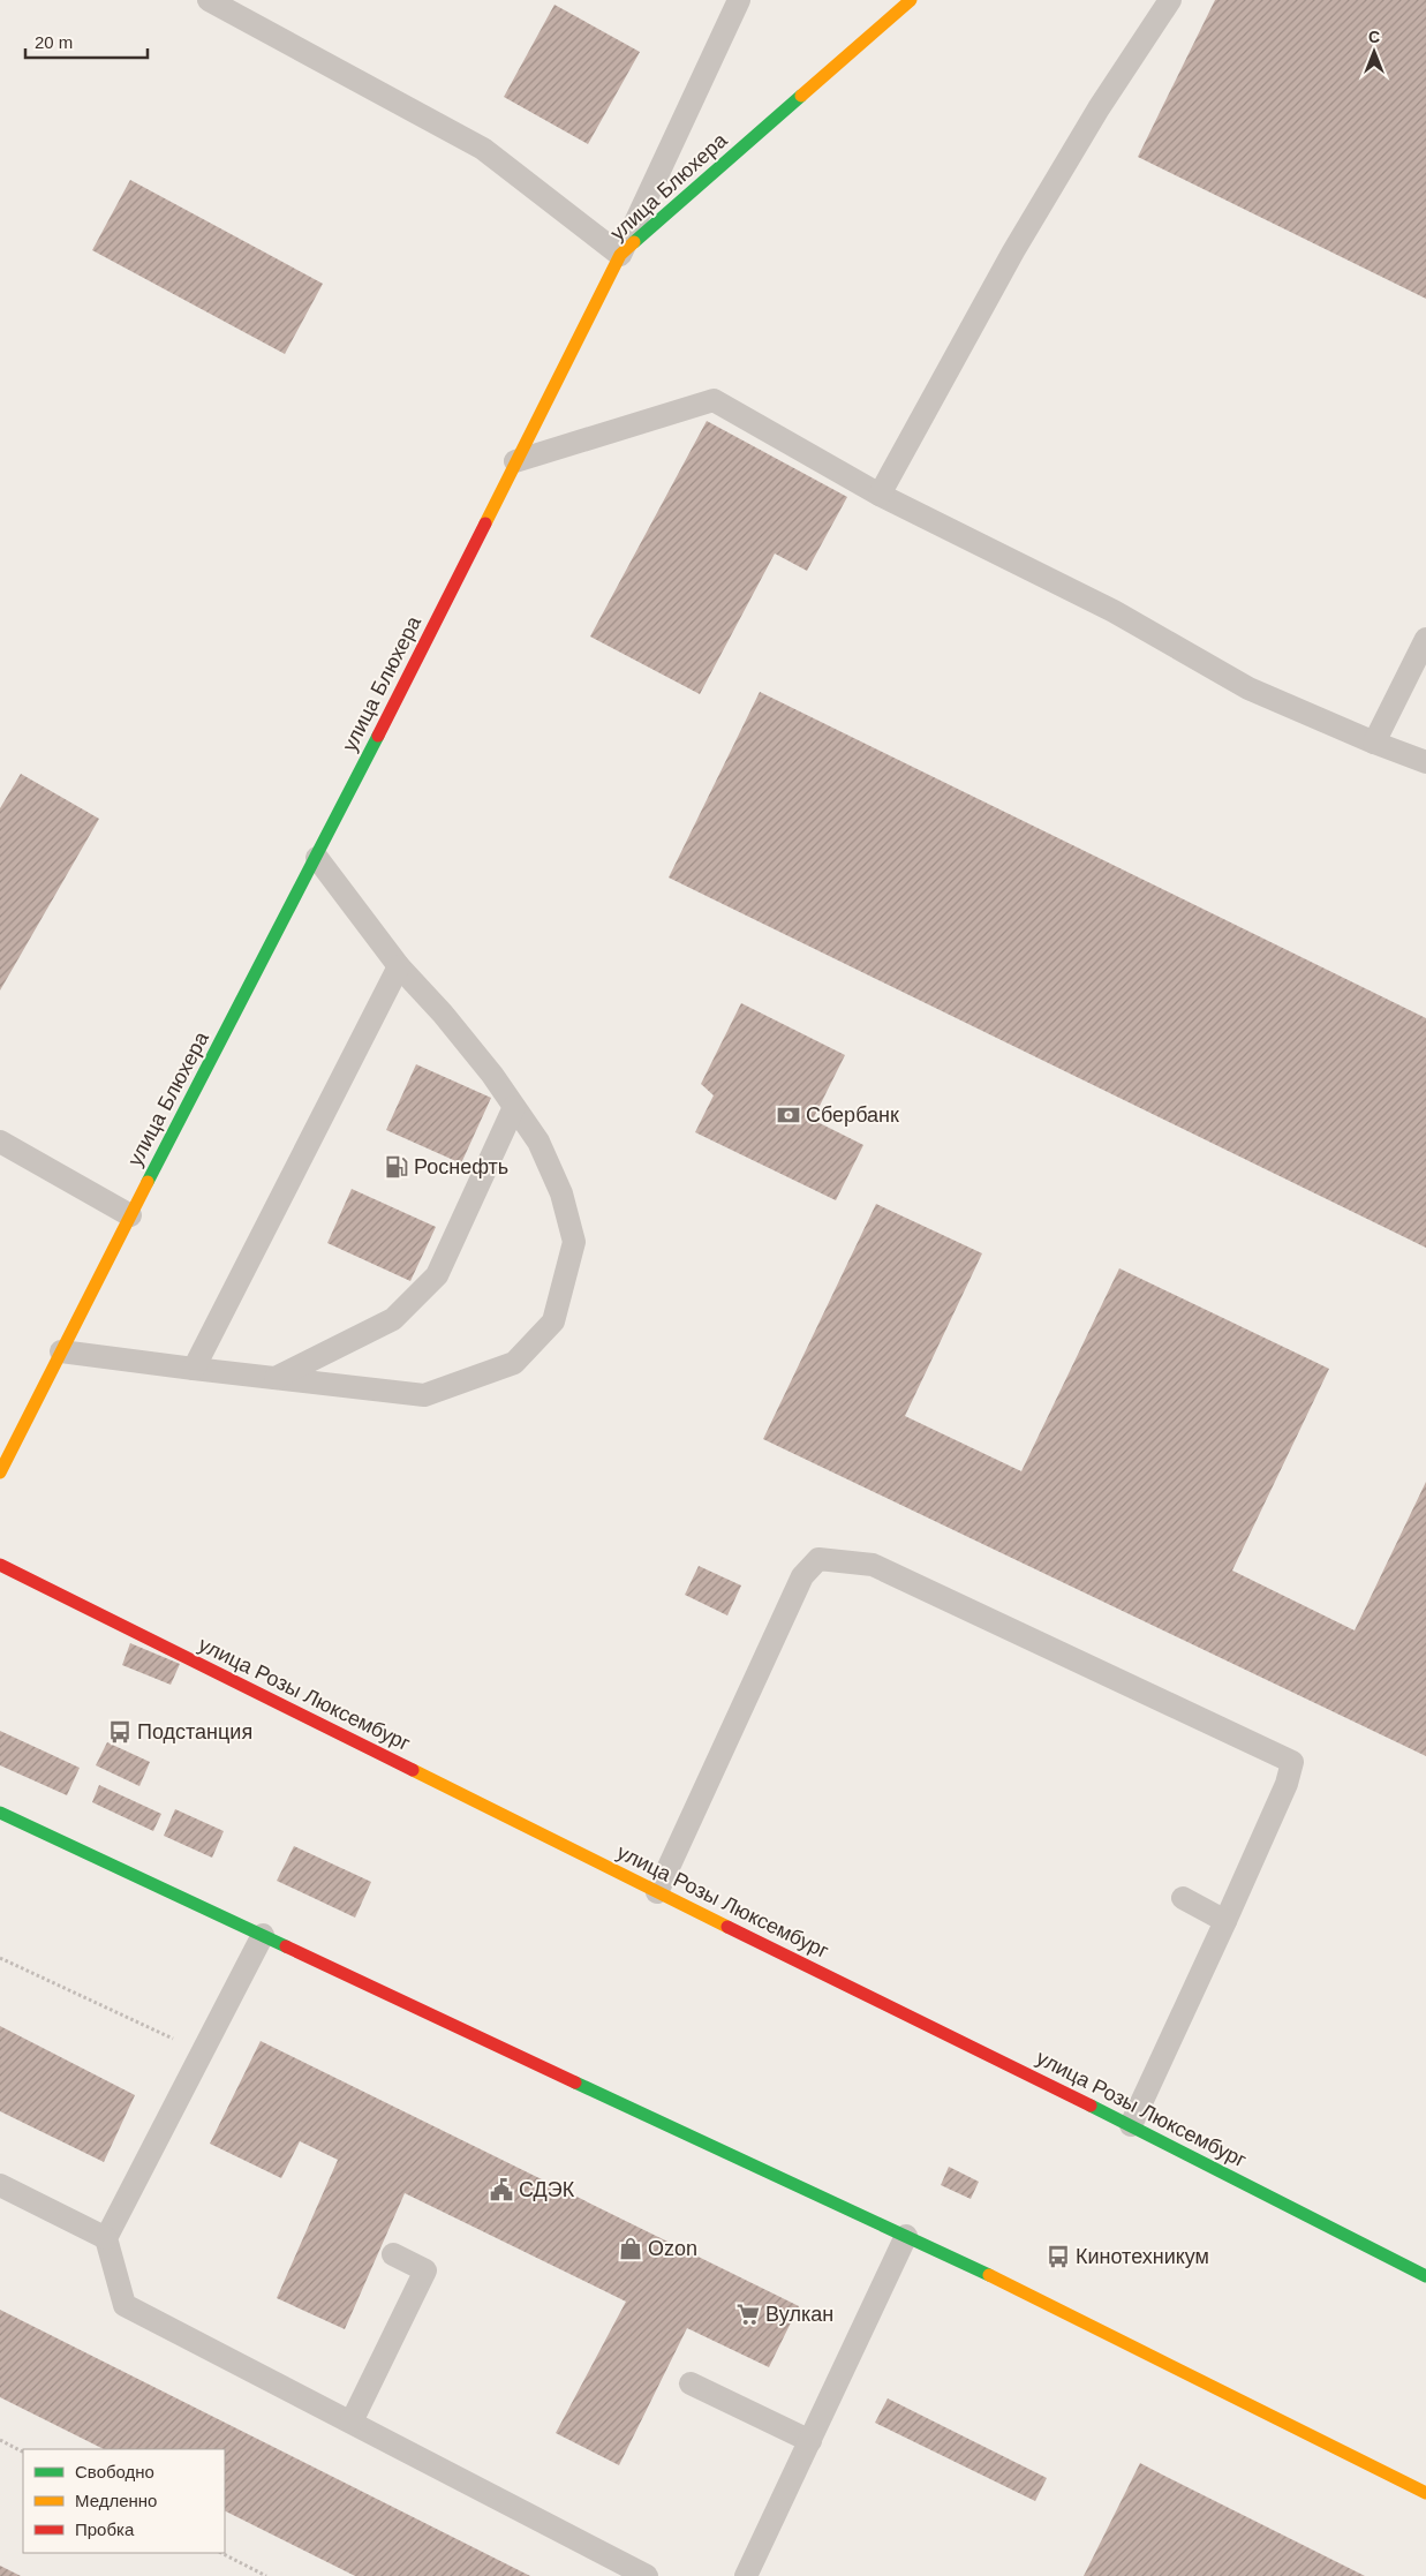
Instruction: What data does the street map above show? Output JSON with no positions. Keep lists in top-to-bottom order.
{
  "streets": {
    "street": ["улица Блюхера", "улица Розы Люксембург"]
  },
  "places": {
    "bank": ["Сбербанк"],
    "fuel station": ["Роснефть"],
    "bus stop": ["Подстанция", "Кинотехникум"],
    "public building": ["СДЭК"],
    "shop": ["Ozon"],
    "supermarket": ["Вулкан"]
  },
  "legend": ["Свободно", "Медленно", "Пробка"],
  "scale_bar": "20 m",
  "north": "top"
}
